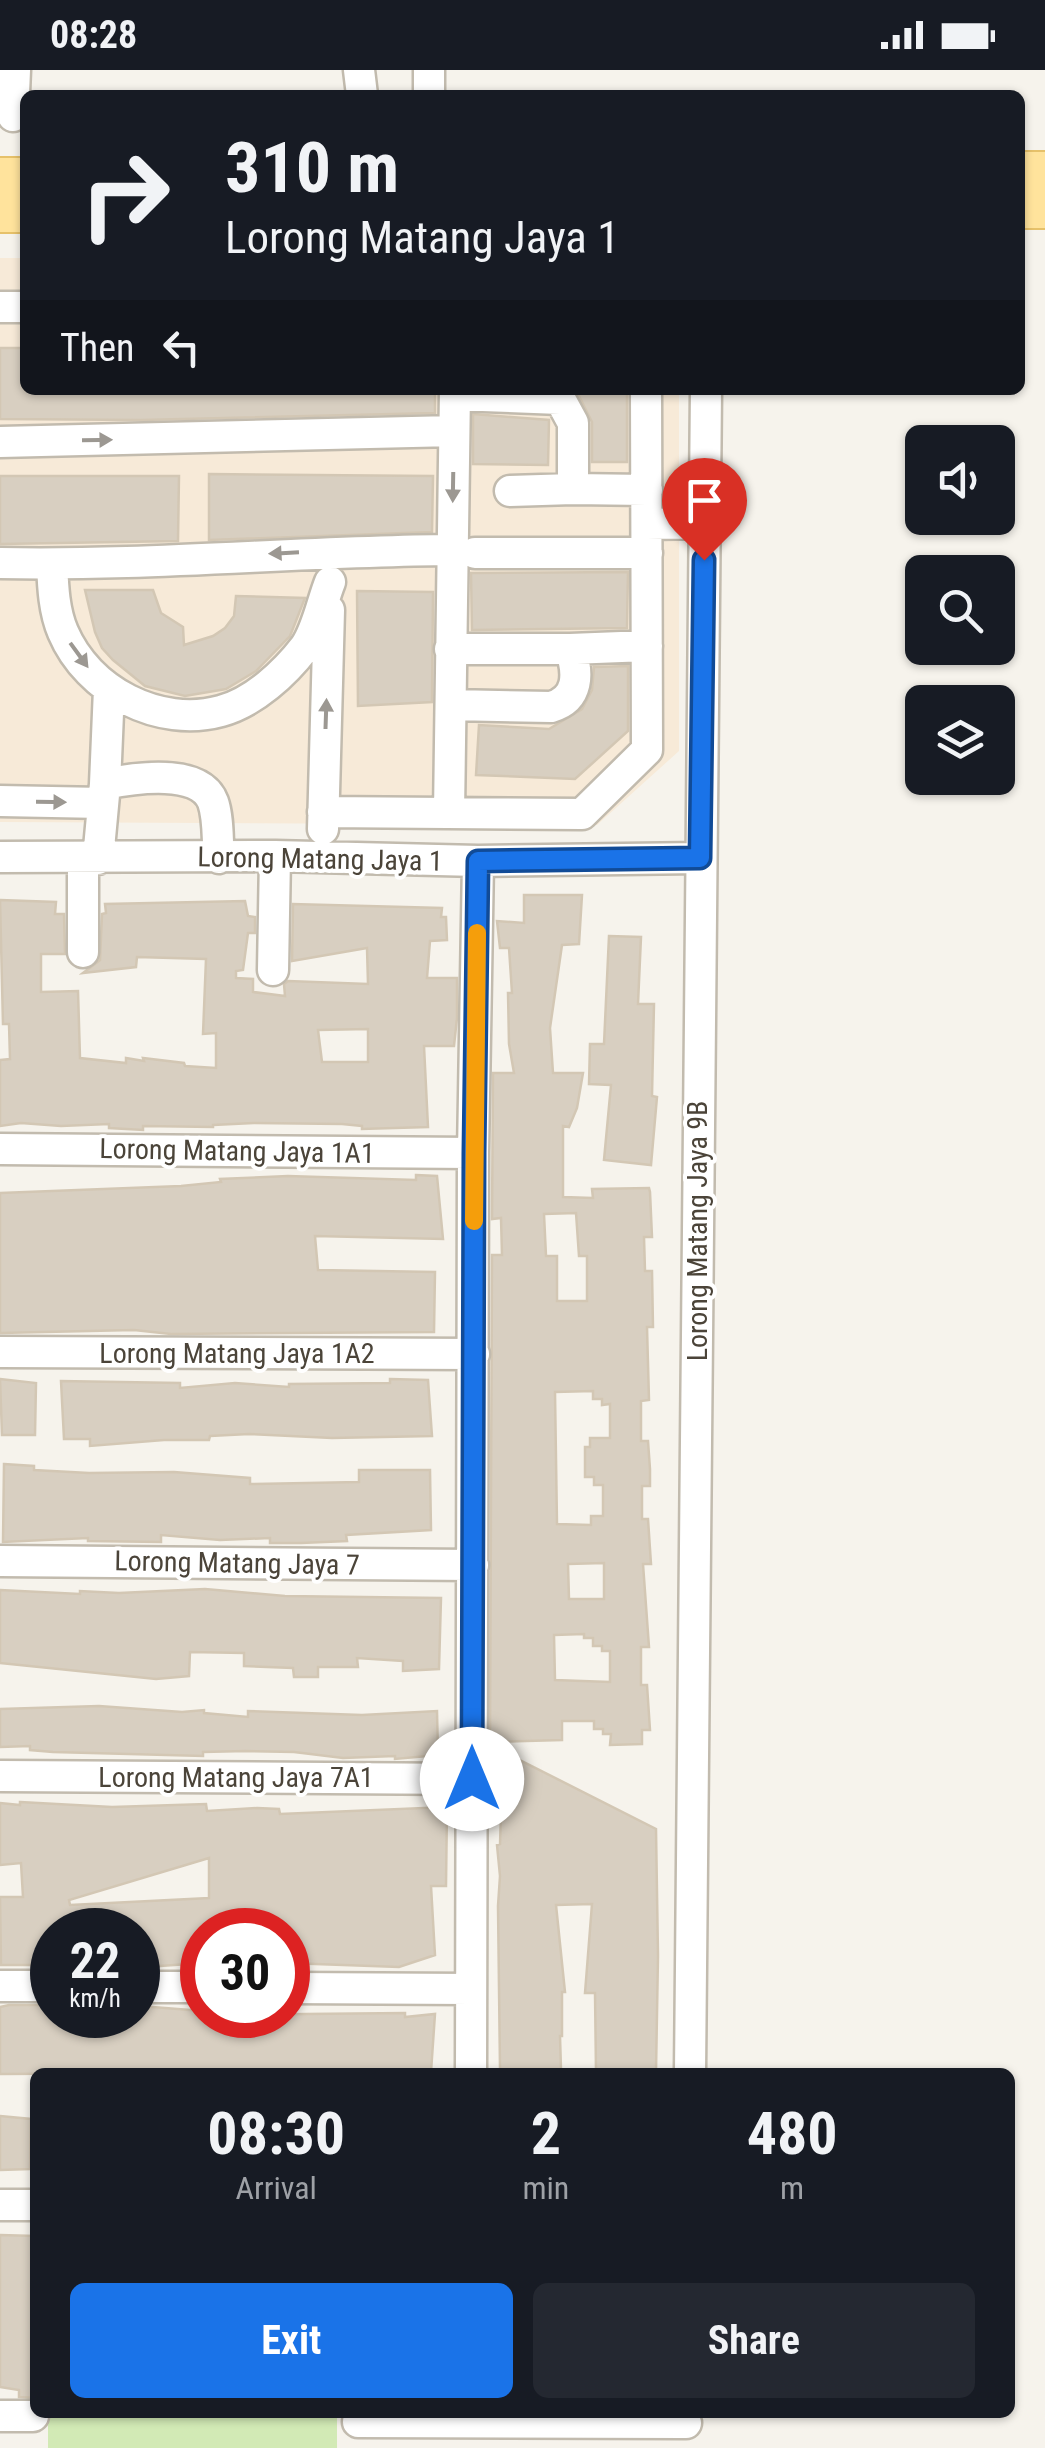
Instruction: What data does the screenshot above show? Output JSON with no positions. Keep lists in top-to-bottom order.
{
  "streets": {
    "street": [
      "Lorong Matang Jaya 1",
      "Lorong Matang Jaya 1A1",
      "Lorong Matang Jaya 9B",
      "Lorong Matang Jaya 1A2",
      "Lorong Matang Jaya 7",
      "Lorong Matang Jaya 7A1"
    ]
  },
  "crossings": [
    ["Lorong Matang Jaya 1", "Lorong Matang Jaya 9B"]
  ],
  "page": {
    "status": "08:28",
    "turn": ["310 m", "Lorong Matang Jaya 1"],
    "then": "Then",
    "speed": "22 km/h",
    "limit": "30",
    "eta": [
      "08:30",
      "Arrival",
      "2",
      "min",
      "480",
      "m"
    ],
    "buttons": ["Exit", "Share"]
  }
}
